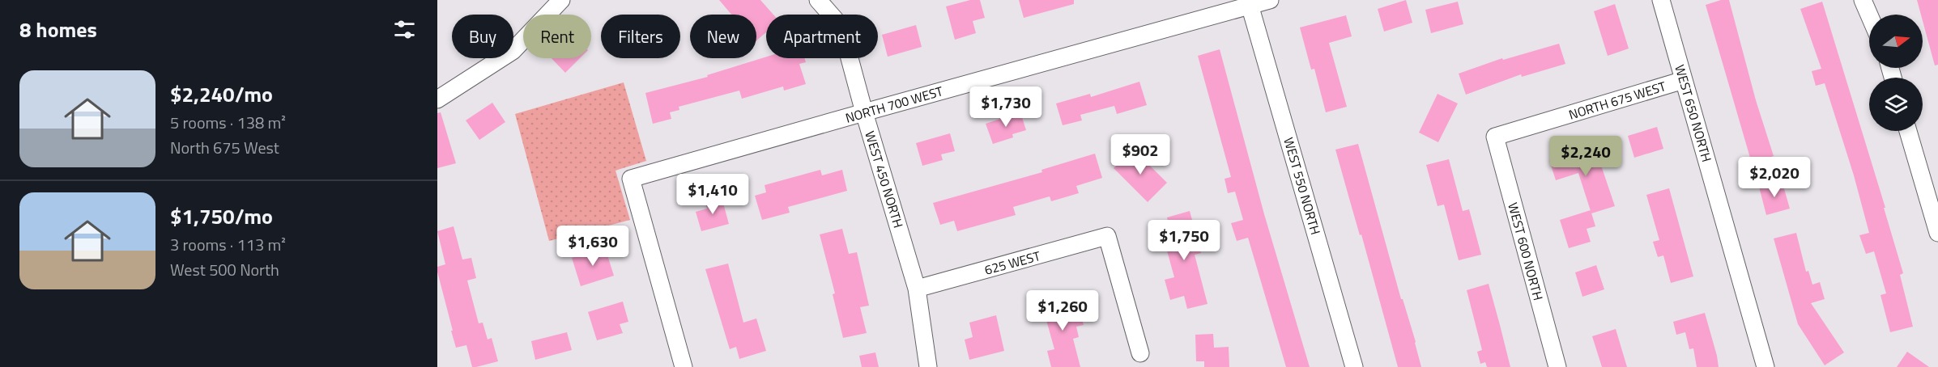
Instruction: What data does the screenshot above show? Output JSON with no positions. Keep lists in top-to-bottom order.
{
  "streets": {
    "street": [
      "NORTH 675 WEST",
      "NORTH 700 WEST",
      "WEST 650 NORTH",
      "WEST 450 NORTH",
      "WEST 550 NORTH",
      "WEST 600 NORTH",
      "625 WEST"
    ]
  },
  "crossings": [
    ["NORTH 675 WEST", "WEST 650 NORTH"],
    ["NORTH 675 WEST", "WEST 600 NORTH"],
    ["NORTH 700 WEST", "WEST 450 NORTH"],
    ["NORTH 700 WEST", "WEST 550 NORTH"],
    ["WEST 450 NORTH", "625 WEST"]
  ],
  "north": "right",
  "page": {
    "heading": "8 homes",
    "chip": [
      "Buy",
      "Rent",
      "Filters",
      "New",
      "Apartment"
    ],
    "list": [
      {
        "name": "$2,240/mo",
        "note": "5 rooms · 138 m² · North 675 West"
      },
      {
        "name": "$1,750/mo",
        "note": "3 rooms · 113 m² · West 500 North"
      }
    ],
    "price": [
      "$1,730",
      "$902",
      "$2,240",
      "$2,020",
      "$1,410",
      "$1,750",
      "$1,630",
      "$1,260"
    ]
  }
}
